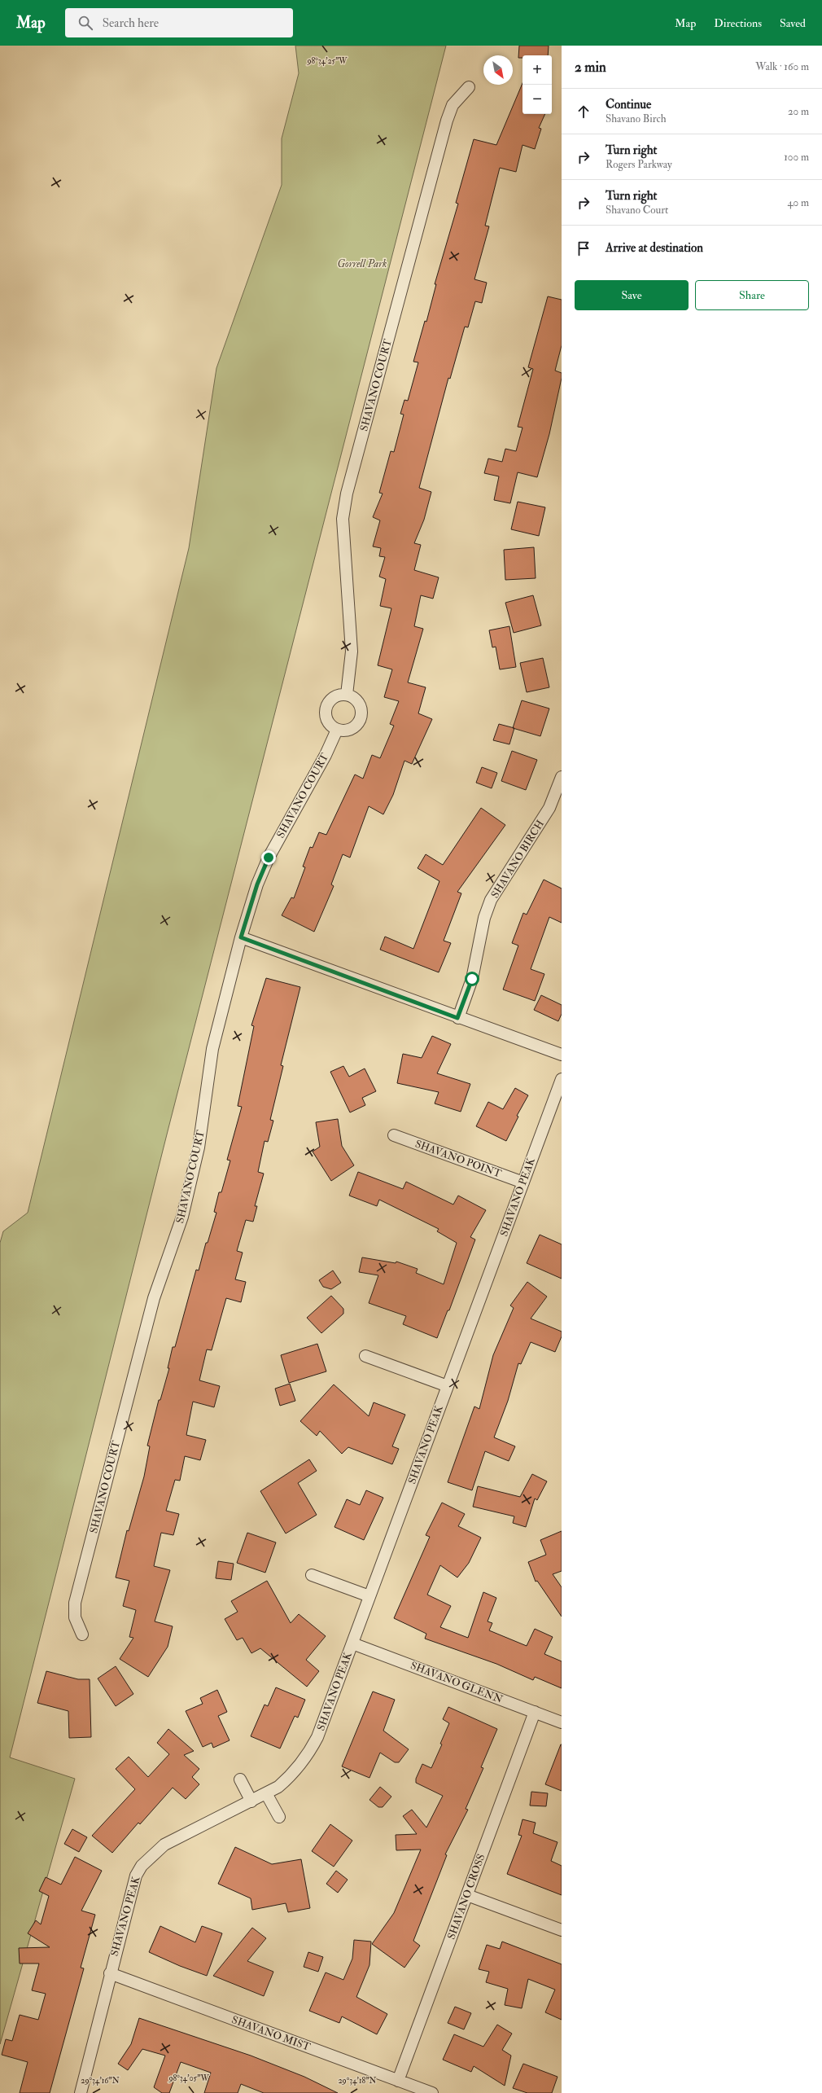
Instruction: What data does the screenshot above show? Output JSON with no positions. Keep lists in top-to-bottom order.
{
  "streets": {
    "street": [
      "SHAVANO COURT",
      "SHAVANO BIRCH",
      "SHAVANO POINT",
      "SHAVANO PEAK",
      "SHAVANO GLENN",
      "SHAVANO CROSS",
      "SHAVANO MIST"
    ]
  },
  "crossings": [
    ["SHAVANO POINT", "SHAVANO PEAK"],
    ["SHAVANO PEAK", "SHAVANO GLENN"],
    ["SHAVANO PEAK", "SHAVANO MIST"],
    ["SHAVANO GLENN", "SHAVANO CROSS"],
    ["SHAVANO CROSS", "SHAVANO MIST"]
  ],
  "parks": ["Gorrell Park"],
  "north": "bottom right",
  "page": {
    "header": "Map",
    "search": "Search here",
    "nav": ["Map", "Directions", "Saved"],
    "heading": ["2 min", "Walk · 160 m"],
    "map_buttons": ["+", "−"],
    "list": [
      ["Continue", "Shavano Birch", "20 m"],
      ["Turn right", "Rogers Parkway", "100 m"],
      ["Turn right", "Shavano Court", "40 m"],
      "Arrive at destination"
    ],
    "buttons": ["Save", "Share"]
  },
  "coordinates": [
    "98°34'25\"W",
    "98°34'05\"W",
    "29°34'16\"N",
    "29°34'18\"N"
  ]
}
